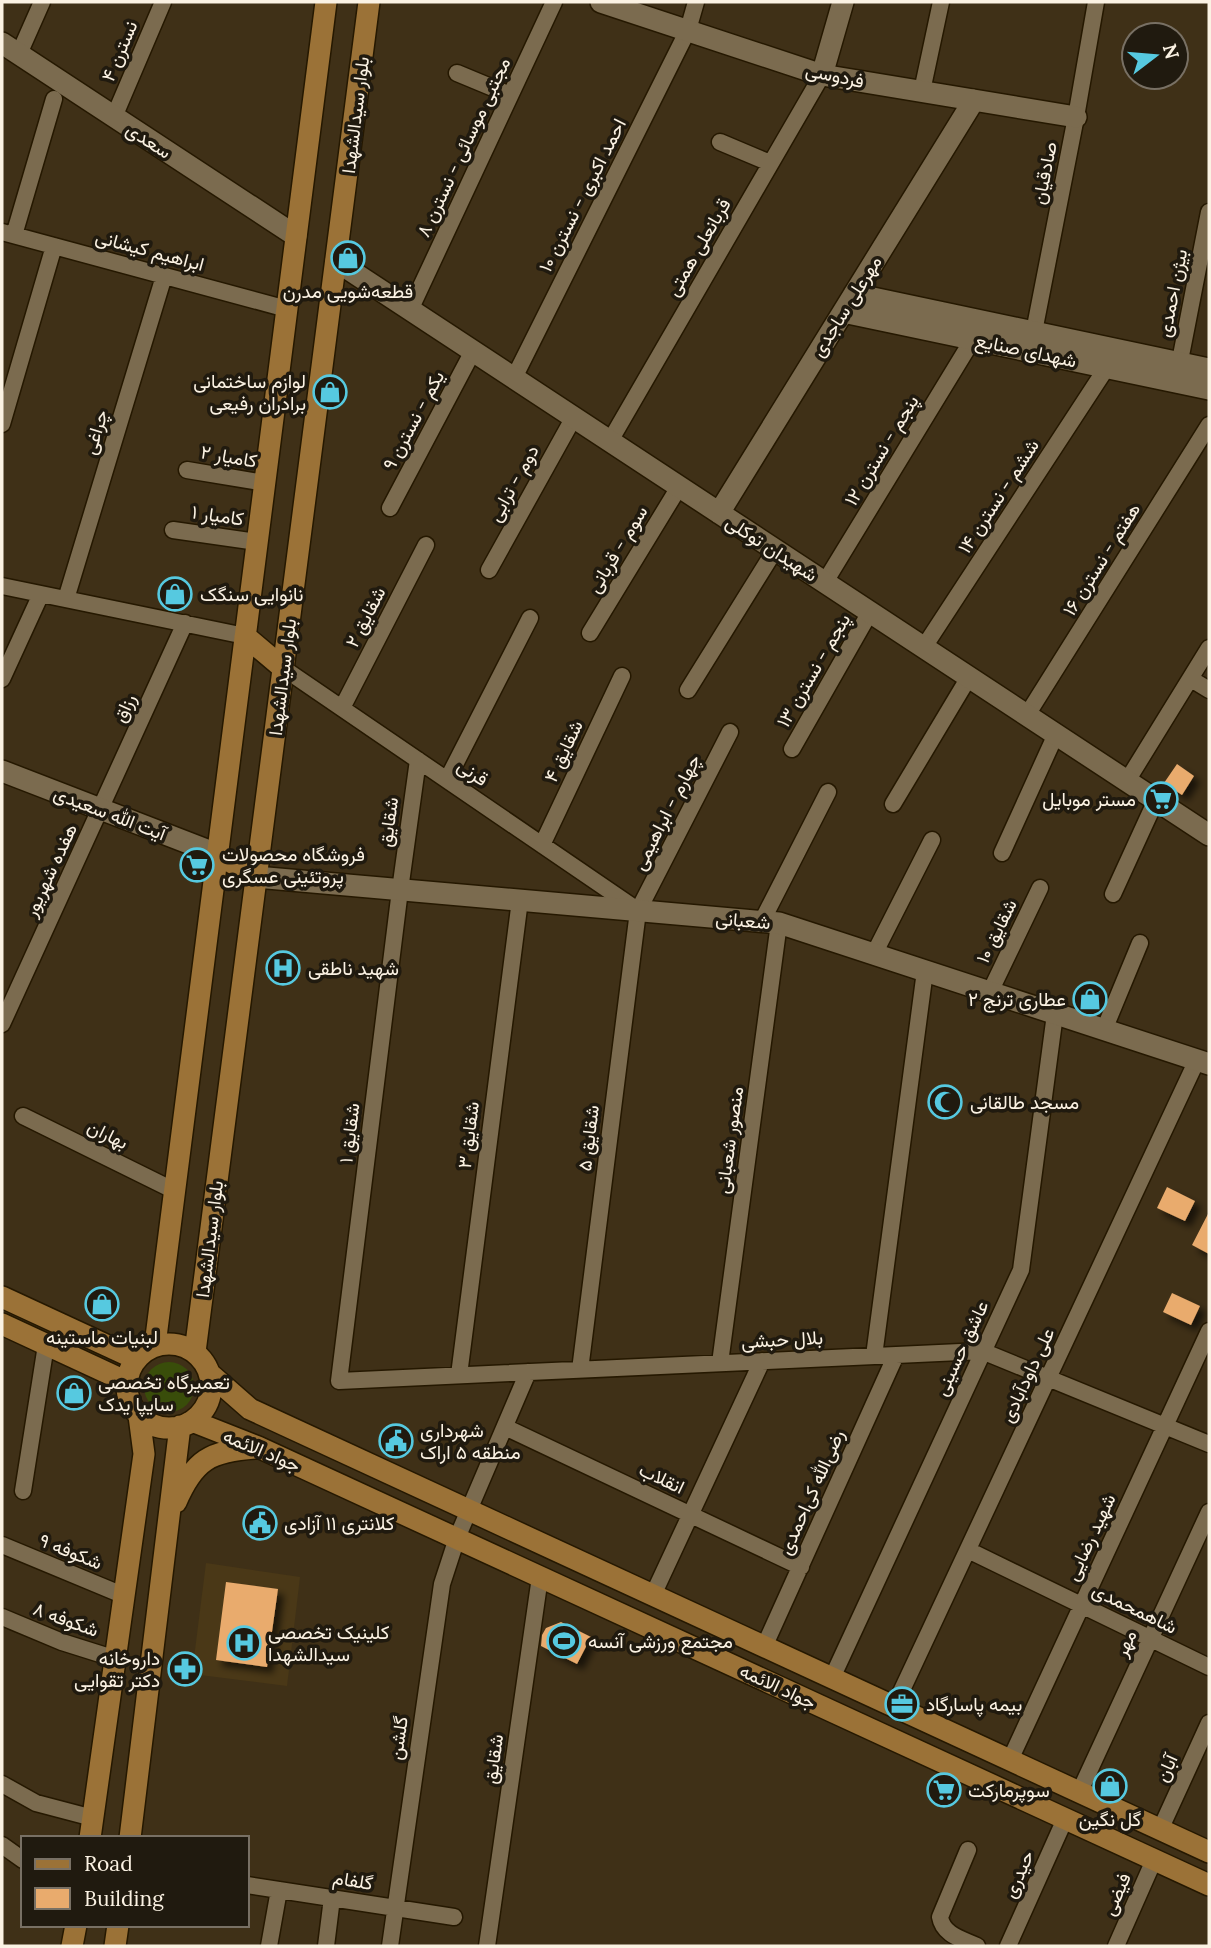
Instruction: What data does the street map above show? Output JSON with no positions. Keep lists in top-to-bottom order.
{
  "streets": {
    "main road": ["بلوار سیدالشهدا", "جواد الائمه"],
    "street": [
      "نسترن ۴",
      "فردوسی",
      "سعدی",
      "مجتبی موسائی - نسترن ۸",
      "صادقیان",
      "احمد اکبری - نسترن ۱۰",
      "قربانعلی همتی",
      "ابراهیم کیشانی",
      "بیژن احمدی",
      "مهرعلی ساجدی",
      "شهدای صنایع",
      "یکم - نسترن ۹",
      "چراغی",
      "پنجم - نسترن ۱۲",
      "کامیار ۲",
      "دوم - ترابی",
      "ششم - نسترن ۱۴",
      "کامیار ۱",
      "شهیدان توکلی",
      "سوم - قربانی",
      "هفتم - نسترن ۱۶",
      "شقایق ۲",
      "پنجم - نسترن ۱۳",
      "رزاق",
      "شقایق ۴",
      "قرنی",
      "چهارم - ابراهیمی",
      "آیت الله سعیدی",
      "شقایق",
      "هفده شهریور",
      "شعبانی",
      "شقایق ۱۰",
      "شقایق ۱",
      "بهاران",
      "شقایق ۳",
      "شقایق ۵",
      "منصور شعبانی",
      "بلال حبشی",
      "عاشق حسینی",
      "علی داودآبادی",
      "انقلاب",
      "رضی‌الله کی‌احمدی",
      "شهید رضایی",
      "شکوفه ۹",
      "شاهمحمدی",
      "شکوفه ۸",
      "مهر",
      "گلشن",
      "آبان",
      "حیدری",
      "گلفام",
      "فیضی"
    ]
  },
  "crossings": [
    ["نسترن ۴", "سعدی"],
    ["فردوسی", "صادقیان"],
    ["فردوسی", "احمد اکبری - نسترن ۱۰"],
    ["فردوسی", "قربانعلی همتی"],
    ["فردوسی", "مهرعلی ساجدی"],
    ["بلوار سیدالشهدا", "سعدی"],
    ["بلوار سیدالشهدا", "ابراهیم کیشانی"],
    ["بلوار سیدالشهدا", "کامیار ۲"],
    ["بلوار سیدالشهدا", "کامیار ۱"],
    ["بلوار سیدالشهدا", "شهیدان توکلی"],
    ["بلوار سیدالشهدا", "قرنی"],
    ["بلوار سیدالشهدا", "آیت الله سعیدی"],
    ["بلوار سیدالشهدا", "شعبانی"],
    ["بلوار سیدالشهدا", "بهاران"],
    ["بلوار سیدالشهدا", "جواد الائمه"],
    ["مجتبی موسائی - نسترن ۸", "شهیدان توکلی"],
    ["صادقیان", "شهدای صنایع"],
    ["احمد اکبری - نسترن ۱۰", "شهیدان توکلی"],
    ["قربانعلی همتی", "شهیدان توکلی"],
    ["ابراهیم کیشانی", "چراغی"],
    ["بیژن احمدی", "شهدای صنایع"],
    ["مهرعلی ساجدی", "شهدای صنایع"],
    ["مهرعلی ساجدی", "شهیدان توکلی"],
    ["شهدای صنایع", "پنجم - نسترن ۱۲"],
    ["شهدای صنایع", "ششم - نسترن ۱۴"],
    ["یکم - نسترن ۹", "شهیدان توکلی"],
    ["پنجم - نسترن ۱۲", "شهیدان توکلی"],
    ["دوم - ترابی", "شهیدان توکلی"],
    ["ششم - نسترن ۱۴", "شهیدان توکلی"],
    ["شهیدان توکلی", "سوم - قربانی"],
    ["شهیدان توکلی", "هفتم - نسترن ۱۶"],
    ["شهیدان توکلی", "پنجم - نسترن ۱۳"],
    ["شقایق ۲", "قرنی"],
    ["رزاق", "آیت الله سعیدی"],
    ["رزاق", "هفده شهریور"],
    ["شقایق ۴", "قرنی"],
    ["قرنی", "چهارم - ابراهیمی"],
    ["قرنی", "شقایق"],
    ["قرنی", "شعبانی"],
    ["قرنی", "شقایق ۵"],
    ["چهارم - ابراهیمی", "شعبانی"],
    ["چهارم - ابراهیمی", "شقایق ۵"],
    ["آیت الله سعیدی", "هفده شهریور"],
    ["شقایق", "شعبانی"],
    ["شقایق", "شقایق ۱"],
    ["شقایق", "جواد الائمه"],
    ["شعبانی", "شقایق ۱۰"],
    ["شعبانی", "شقایق ۱"],
    ["شعبانی", "شقایق ۳"],
    ["شعبانی", "شقایق ۵"],
    ["شعبانی", "منصور شعبانی"],
    ["شعبانی", "عاشق حسینی"],
    ["شعبانی", "علی داودآبادی"],
    ["شقایق ۱", "بلال حبشی"],
    ["شقایق ۳", "بلال حبشی"],
    ["شقایق ۵", "بلال حبشی"],
    ["منصور شعبانی", "بلال حبشی"],
    ["بلال حبشی", "عاشق حسینی"],
    ["بلال حبشی", "علی داودآبادی"],
    ["بلال حبشی", "رضی‌الله کی‌احمدی"],
    ["بلال حبشی", "شهید رضایی"],
    ["بلال حبشی", "گلشن"],
    ["عاشق حسینی", "جواد الائمه"],
    ["علی داودآبادی", "جواد الائمه"],
    ["علی داودآبادی", "شاهمحمدی"],
    ["جواد الائمه", "رضی‌الله کی‌احمدی"],
    ["جواد الائمه", "شهید رضایی"],
    ["جواد الائمه", "مهر"],
    ["جواد الائمه", "گلشن"],
    ["جواد الائمه", "آبان"],
    ["جواد الائمه", "حیدری"],
    ["جواد الائمه", "فیضی"],
    ["انقلاب", "رضی‌الله کی‌احمدی"],
    ["انقلاب", "گلشن"],
    ["شهید رضایی", "شاهمحمدی"],
    ["شاهمحمدی", "مهر"],
    ["گلشن", "گلفام"]
  ],
  "places": {
    "shop": [
      "قطعه‌شویی مدرن",
      "لوازم ساختمانی برادران رفیعی",
      "نانوایی سنگک",
      "عطاری ترنج ۲",
      "لبنیات ماستینه",
      "تعمیرگاه تخصصی سایپا یدک",
      "گل نگین"
    ],
    "supermarket": ["مستر موبایل", "فروشگاه محصولات پروتئینی عسگری", "سوپرمارکت"],
    "hospital": ["شهید ناطقی", "کلینیک تخصصی سیدالشهدا"],
    "mosque": ["مسجد طالقانی"],
    "public building": ["شهرداری منطقه ۵ اراک", "کلانتری ۱۱ آزادی"],
    "sports": ["مجتمع ورزشی آنسه"],
    "pharmacy": ["داروخانه دکتر تقوایی"],
    "office": ["بیمه پاسارگاد"]
  },
  "legend": ["Road", "Building"],
  "north": "right"
}
